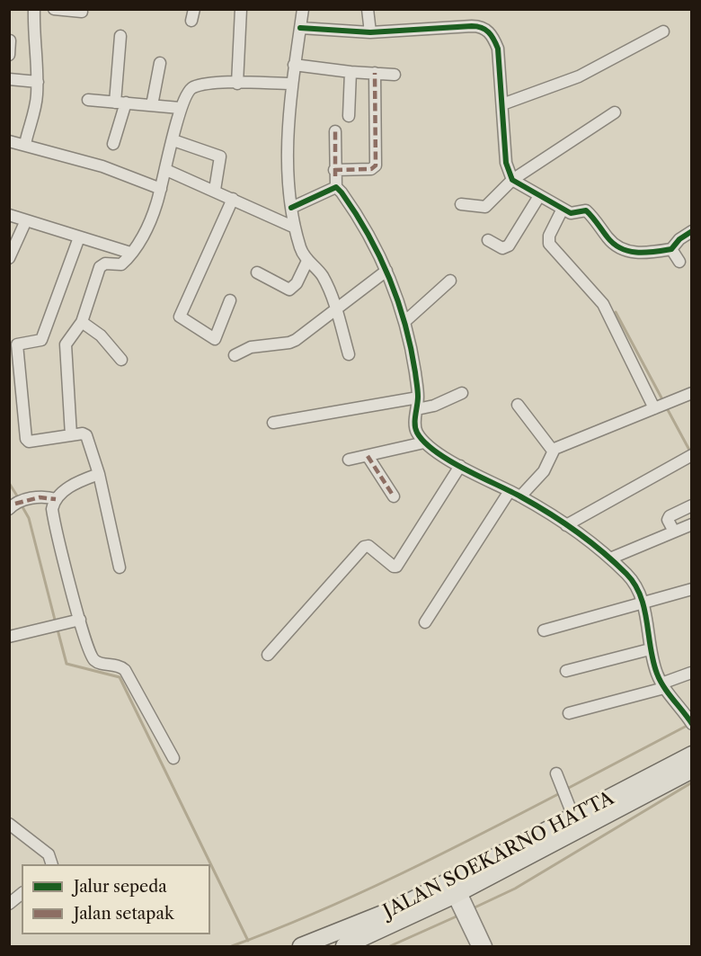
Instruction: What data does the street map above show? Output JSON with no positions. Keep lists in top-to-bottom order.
{
  "streets": {
    "highway": ["JALAN SOEKARNO HATTA"]
  },
  "legend": ["Jalur sepeda", "Jalan setapak"]
}
